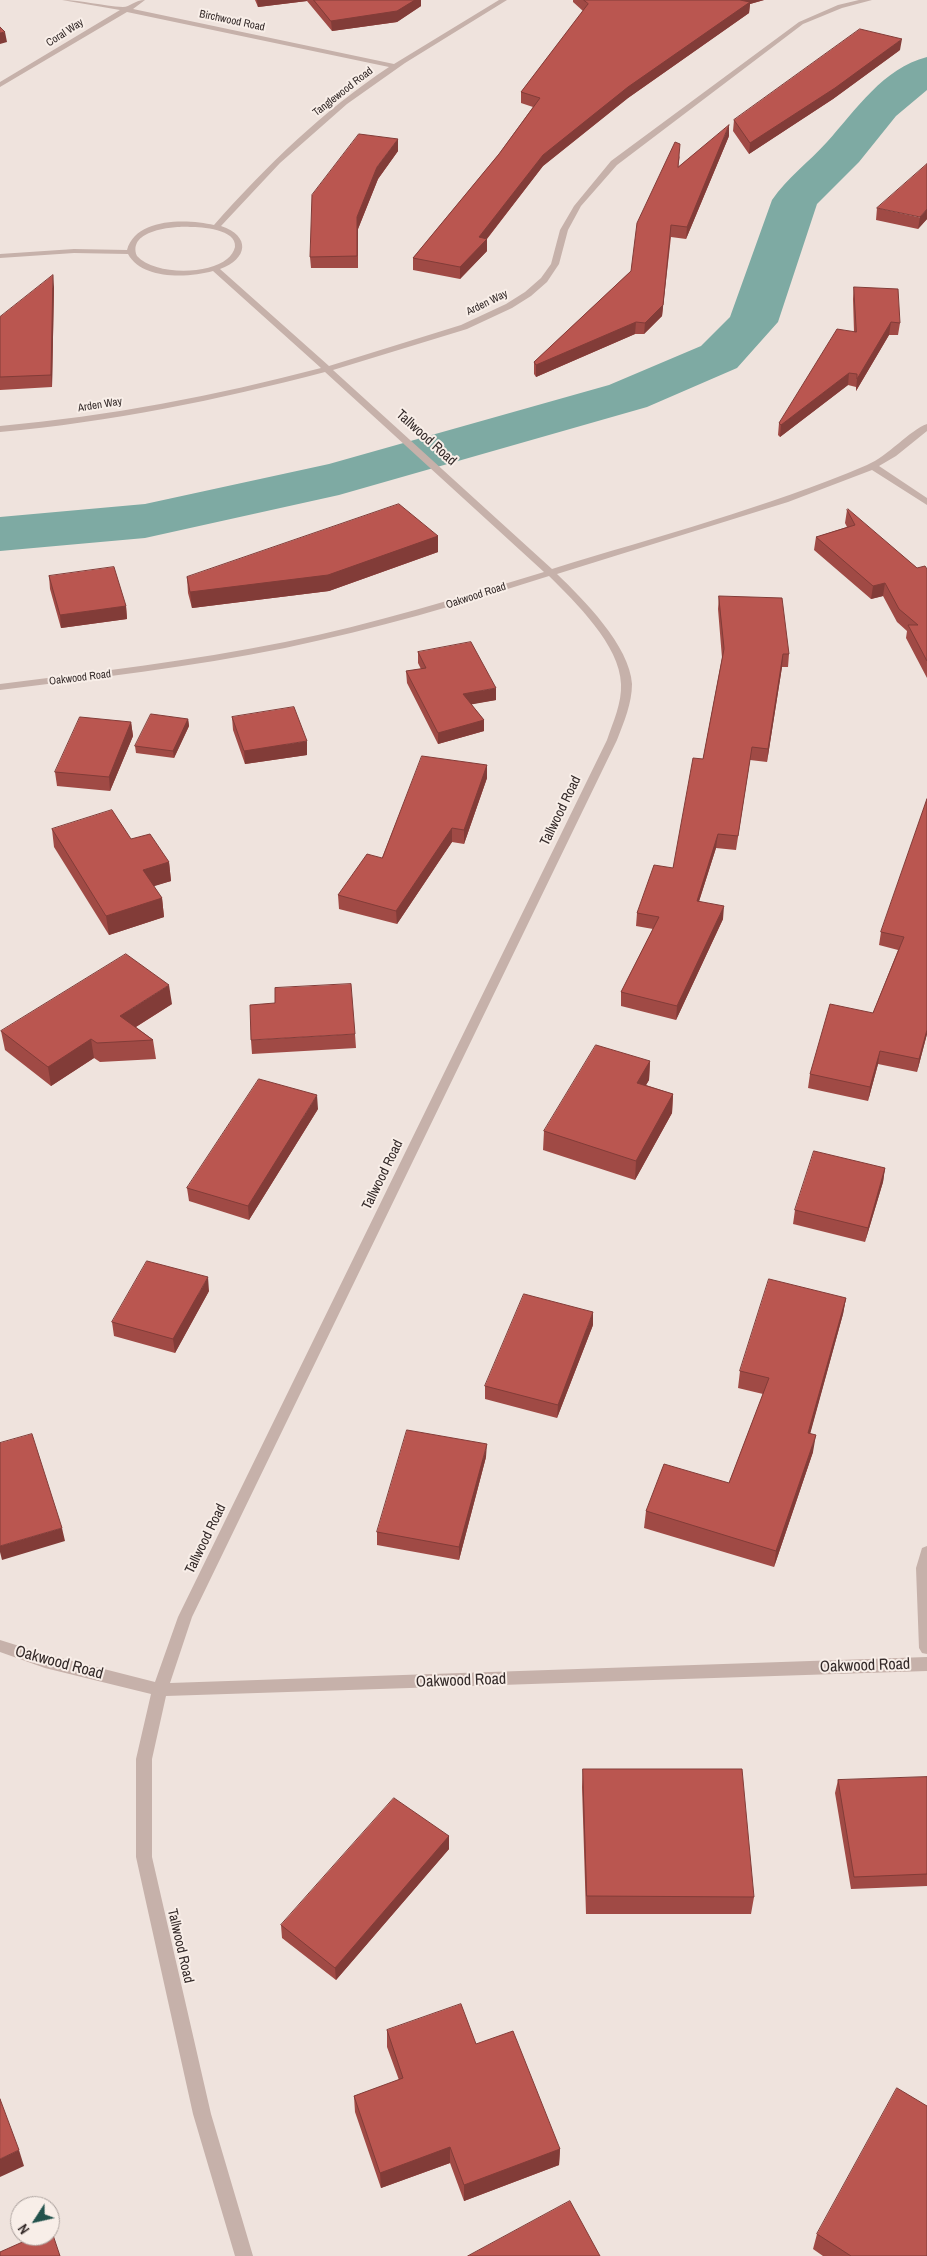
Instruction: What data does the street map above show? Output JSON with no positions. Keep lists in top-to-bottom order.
{
  "streets": {
    "street": [
      "Birchwood Road",
      "Coral Way",
      "Tanglewood Road",
      "Arden Way",
      "Tallwood Road",
      "Oakwood Road"
    ]
  },
  "crossings": [
    ["Birchwood Road", "Coral Way"],
    ["Birchwood Road", "Tanglewood Road"],
    ["Arden Way", "Tallwood Road"],
    ["Tallwood Road", "Oakwood Road"]
  ],
  "north": "bottom left"
}
